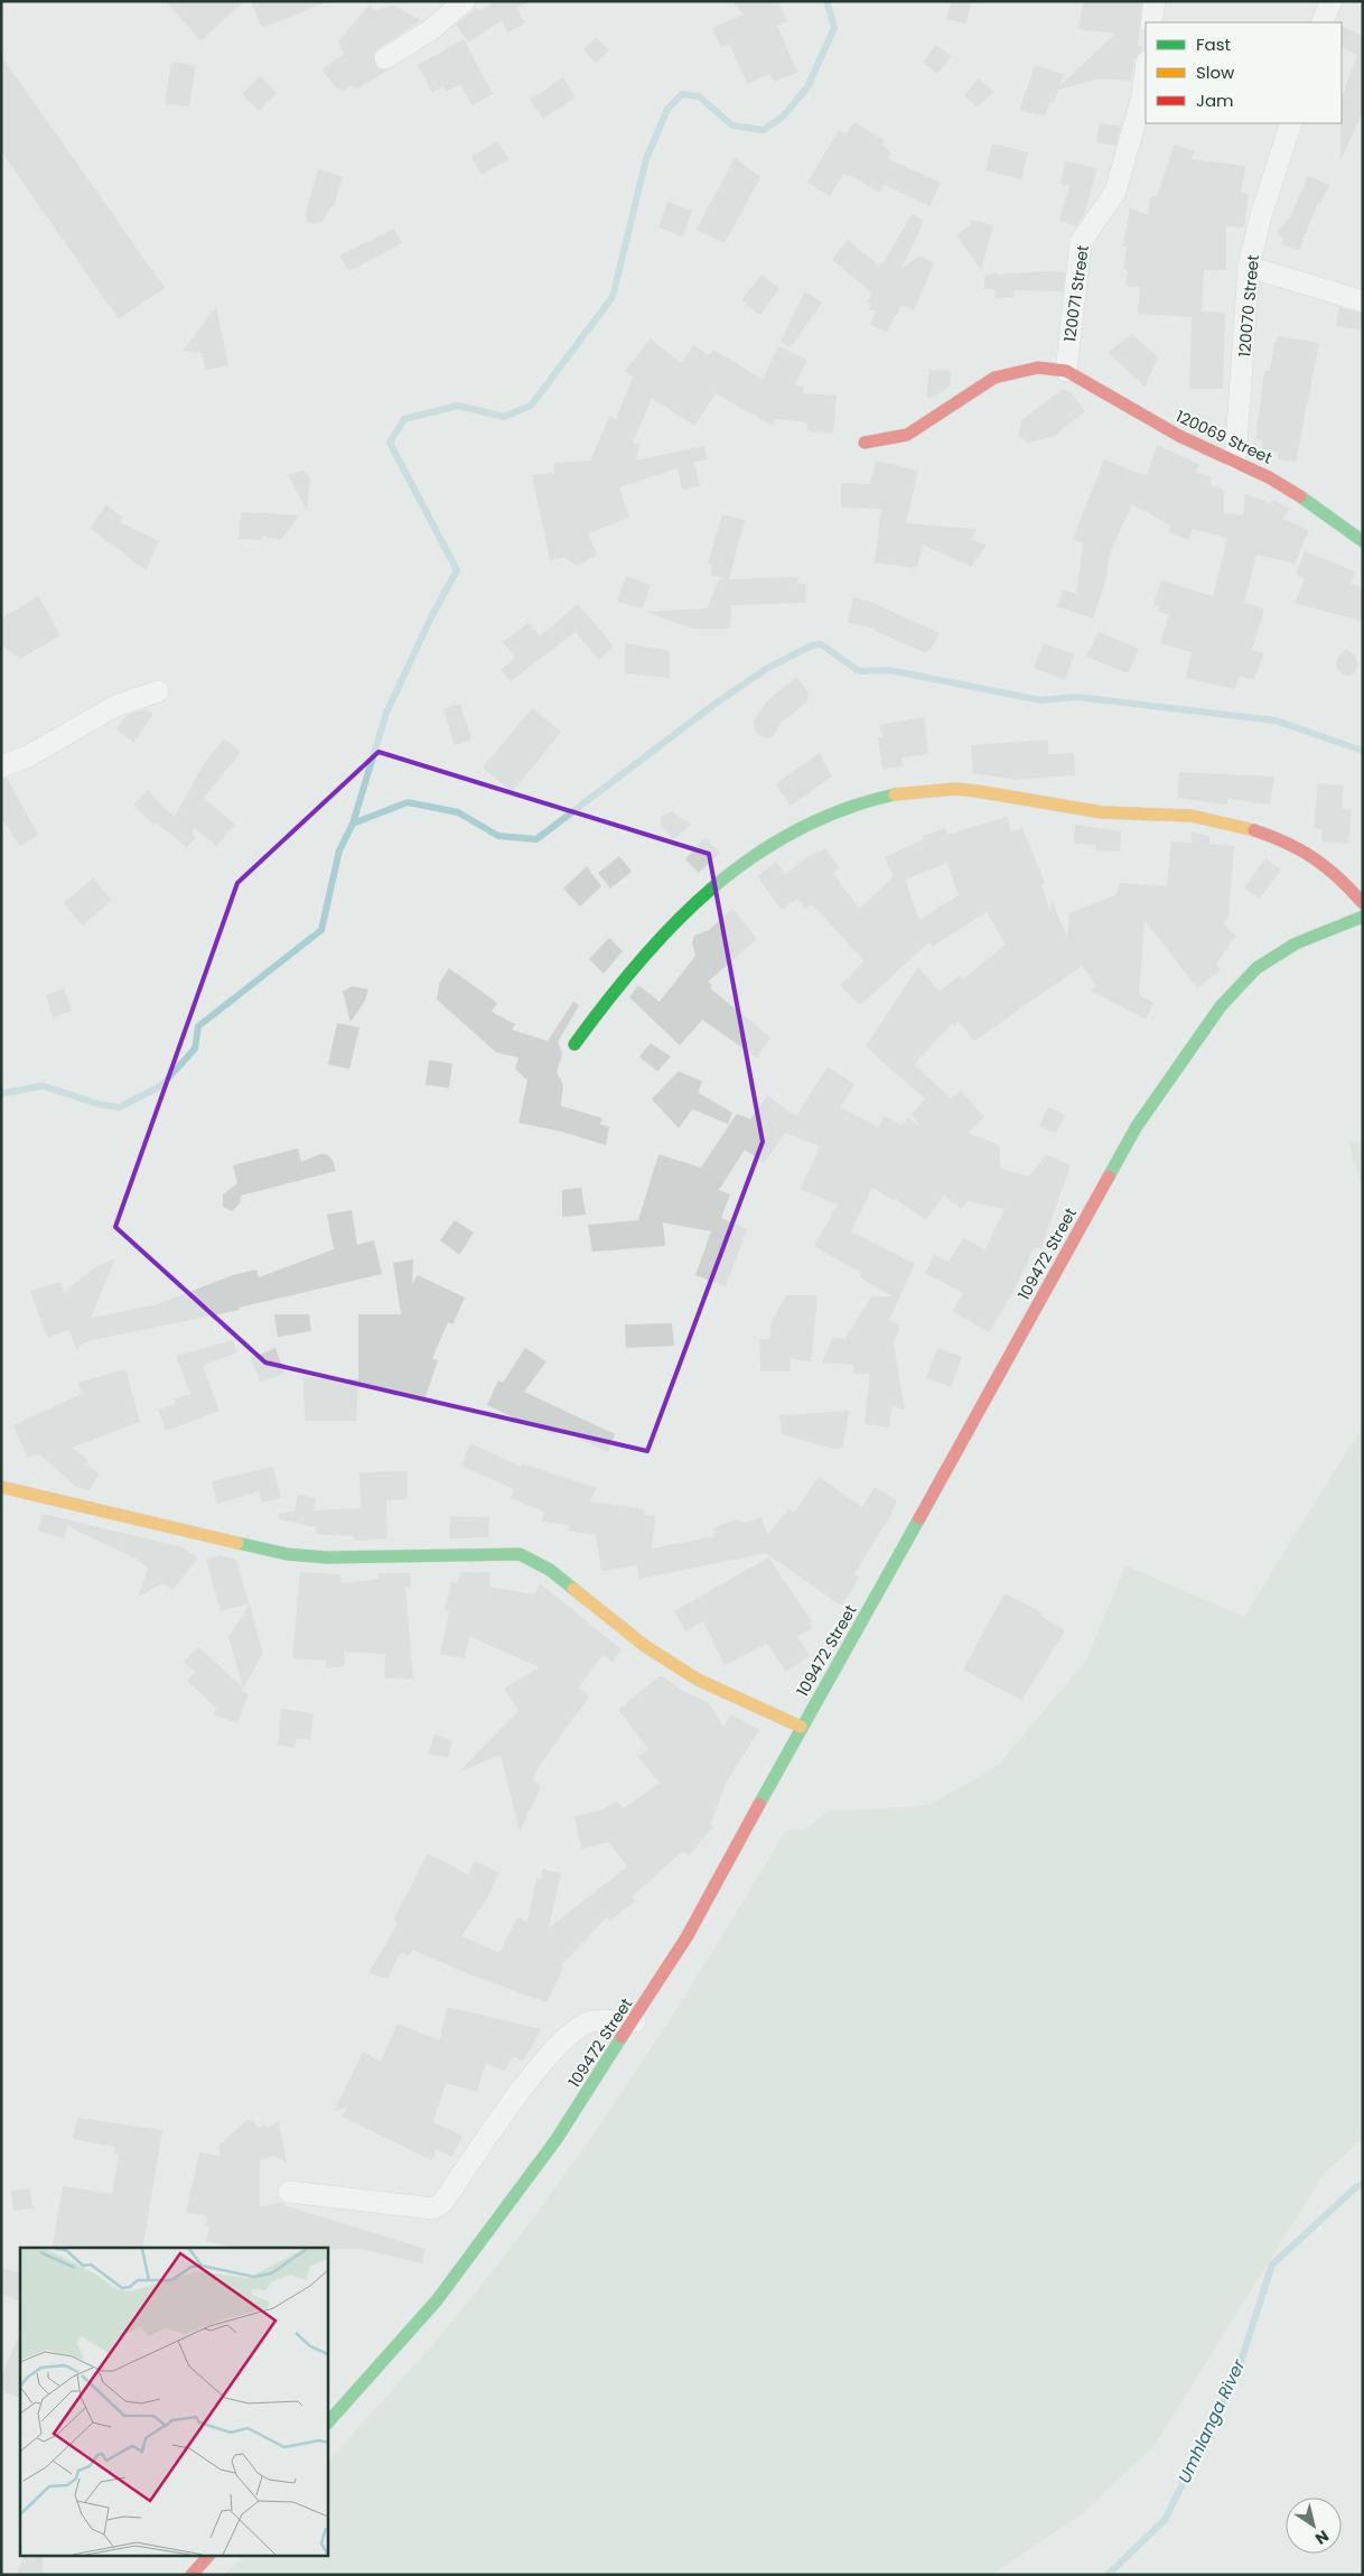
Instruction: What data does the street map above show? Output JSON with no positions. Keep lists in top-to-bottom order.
{
  "streets": {
    "street": [
      "120071 Street",
      "120070 Street",
      "120069 Street",
      "109472 Street"
    ]
  },
  "crossings": [
    ["120071 Street", "120069 Street"],
    ["120070 Street", "120069 Street"]
  ],
  "water": ["Umhlanga River"],
  "legend": ["Fast", "Slow", "Jam"],
  "north": "bottom right"
}
